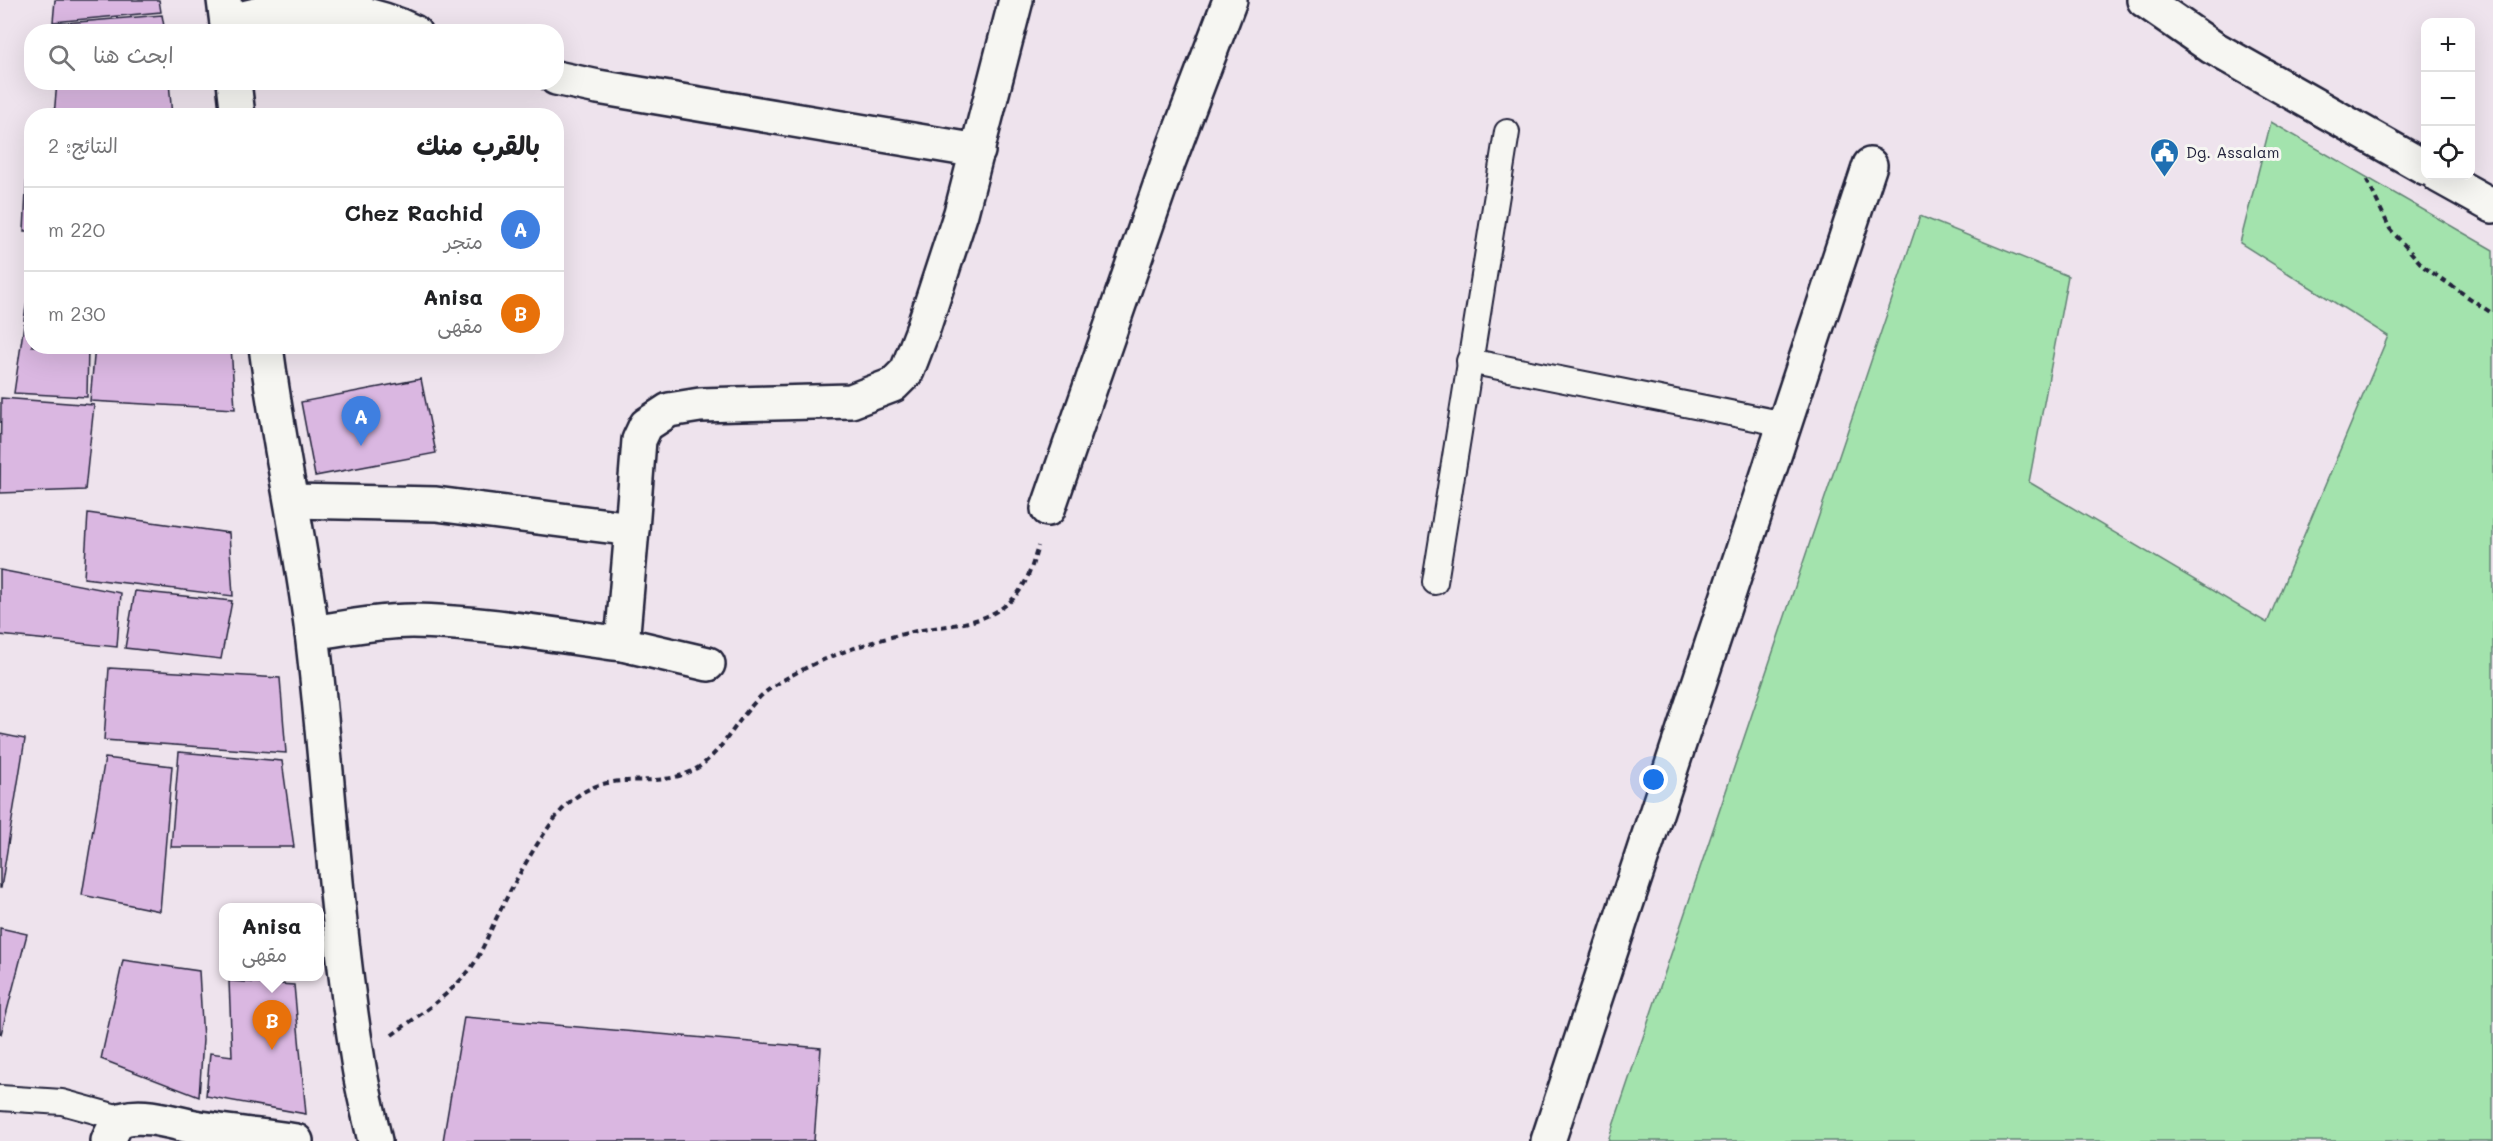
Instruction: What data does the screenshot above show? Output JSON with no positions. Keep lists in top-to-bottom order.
{
  "places": {
    "public building": ["Dg. Assalam"]
  },
  "page": {
    "map_buttons": ["+", "−"],
    "search": "ابحث هنا",
    "heading": ["بالقرب منك", "النتائج: 2"],
    "list": [
      {
        "mark": "A",
        "name": "Chez Rachid",
        "note": "متجر",
        "value": "220 m"
      },
      {
        "mark": "B",
        "name": "Anisa",
        "note": "مقهى",
        "value": "230 m"
      }
    ],
    "pins": ["A", "B"],
    "popup": ["Anisa", "مقهى"]
  }
}
